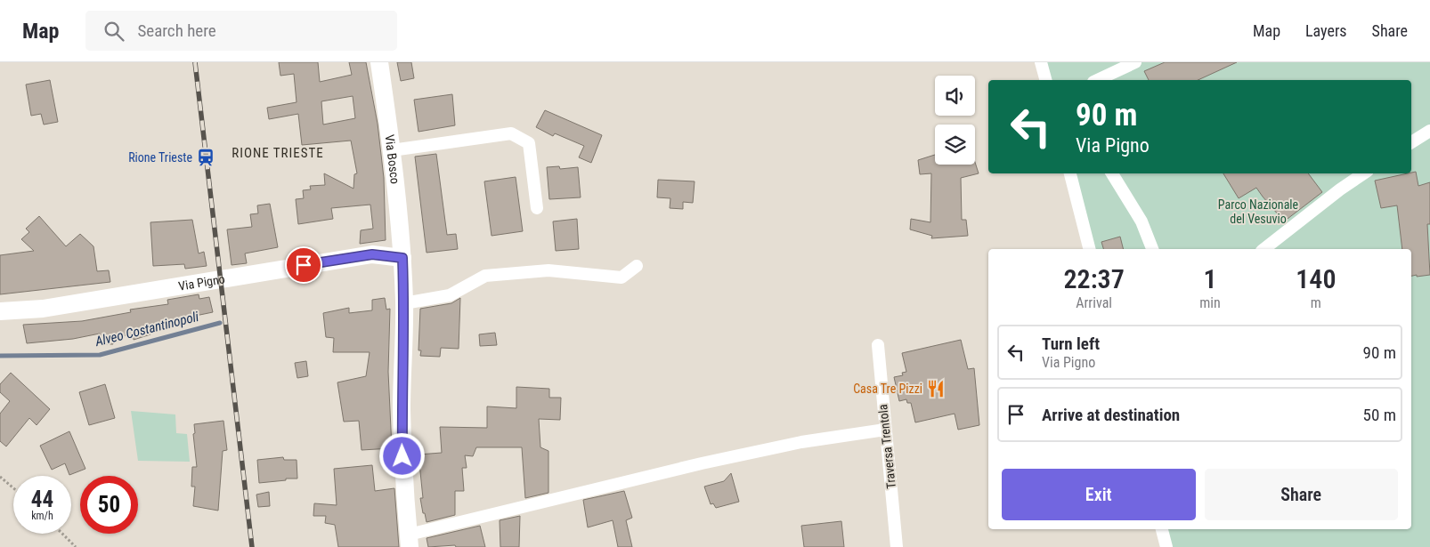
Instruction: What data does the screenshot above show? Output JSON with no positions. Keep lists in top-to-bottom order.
{
  "streets": {
    "main road": ["Via Bosco", "Via Pigno"],
    "street": ["Traversa Trentola"]
  },
  "crossings": [
    ["Via Bosco", "Via Pigno"]
  ],
  "districts": ["RIONE TRIESTE"],
  "water": ["Alveo Costantinopoli"],
  "parks": ["Parco Nazionale del Vesuvio"],
  "places": {
    "station": ["Rione Trieste"],
    "restaurant": ["Casa Tre Pizzi"]
  },
  "page": {
    "header": "Map",
    "search": "Search here",
    "nav": ["Map", "Layers", "Share"],
    "turn": ["90 m", "Via Pigno"],
    "eta": [
      "22:37",
      "Arrival",
      "1",
      "min",
      "140",
      "m"
    ],
    "list": [
      {
        "name": "Turn left",
        "note": "Via Pigno",
        "value": "90 m"
      },
      {
        "name": "Arrive at destination",
        "value": "50 m"
      }
    ],
    "buttons": ["Exit", "Share"],
    "speed": "44 km/h",
    "limit": "50"
  }
}
